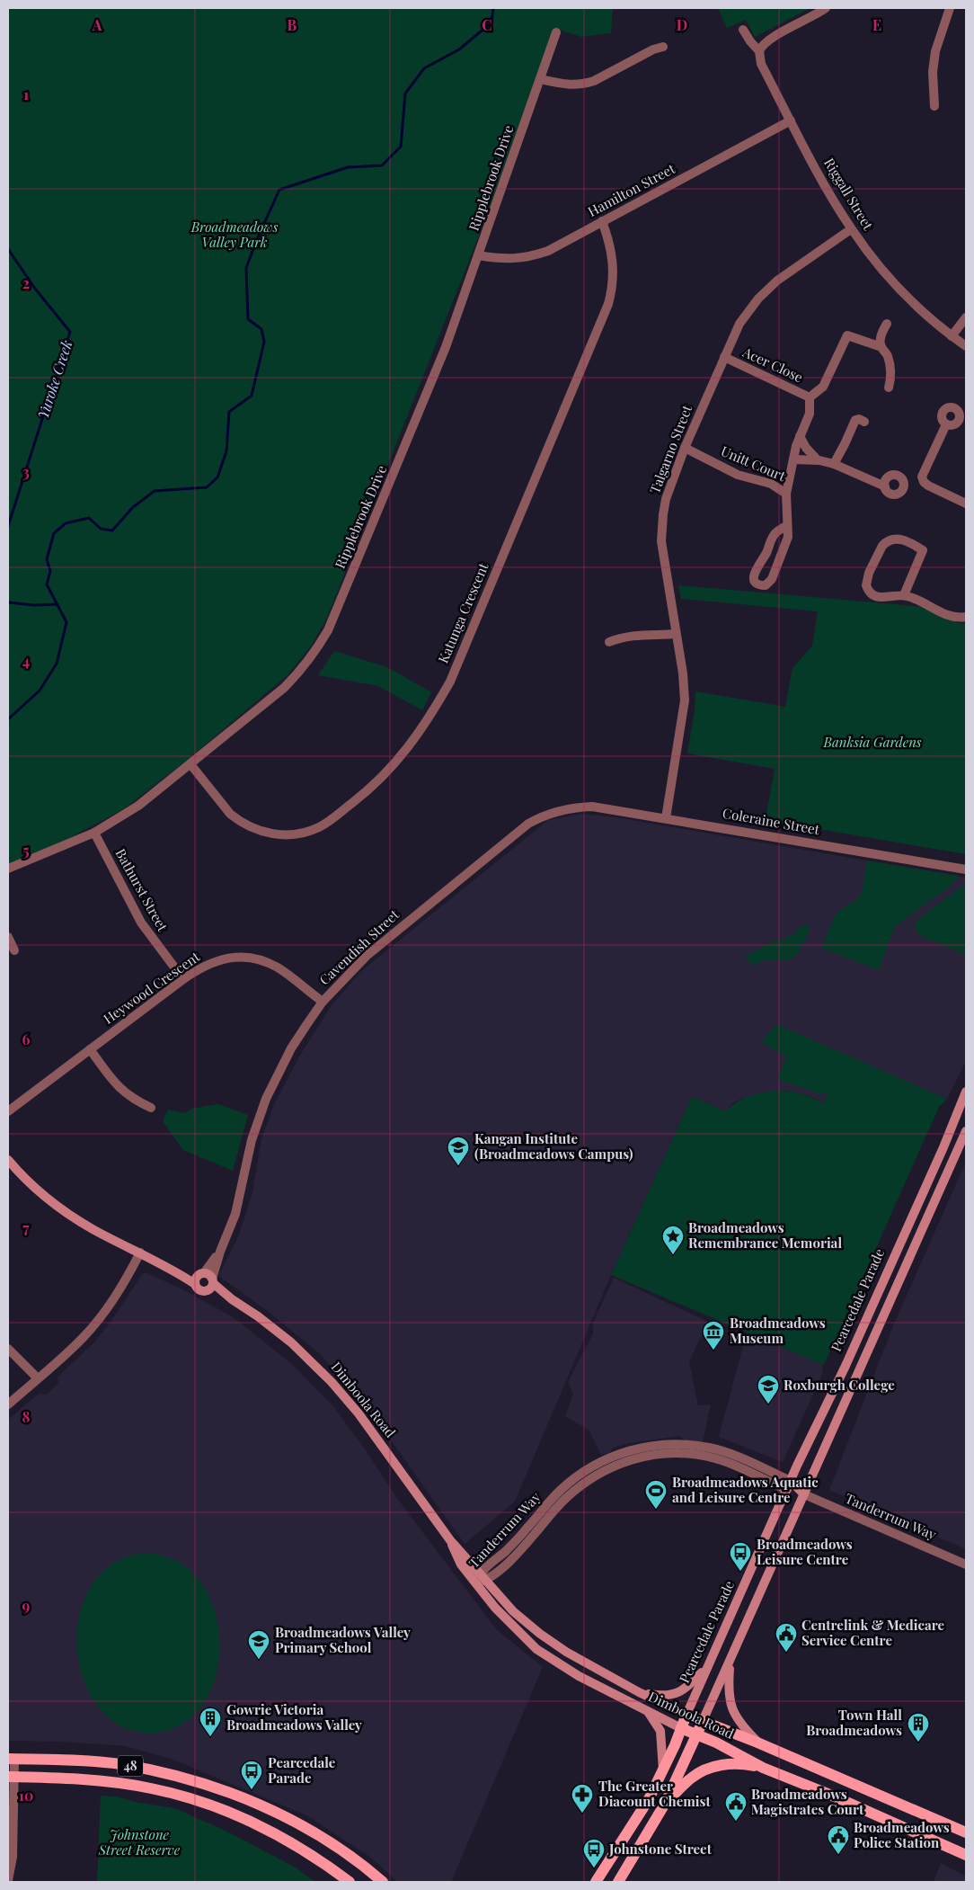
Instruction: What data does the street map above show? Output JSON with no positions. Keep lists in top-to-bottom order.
{
  "streets": {
    "main road": ["Pearcedale Parade", "Dimboola Road", "48"],
    "street": [
      "Ripplebrook Drive",
      "Hamilton Street",
      "Riggall Street",
      "Acer Close",
      "Talgarno Street",
      "Unitt Court",
      "Katunga Crescent",
      "Coleraine Street",
      "Bathurst Street",
      "Cavendish Street",
      "Heywood Crescent",
      "Tanderrum Way"
    ]
  },
  "crossings": [
    ["Ripplebrook Drive", "Hamilton Street"],
    ["Ripplebrook Drive", "Katunga Crescent"],
    ["Ripplebrook Drive", "Bathurst Street"],
    ["Hamilton Street", "Riggall Street"],
    ["Hamilton Street", "Katunga Crescent"],
    ["Riggall Street", "Talgarno Street"],
    ["Acer Close", "Talgarno Street"],
    ["Talgarno Street", "Unitt Court"],
    ["Talgarno Street", "Coleraine Street"],
    ["Coleraine Street", "Cavendish Street"],
    ["Bathurst Street", "Heywood Crescent"],
    ["Cavendish Street", "Heywood Crescent"],
    ["Cavendish Street", "Dimboola Road"],
    ["Pearcedale Parade", "Dimboola Road"],
    ["Pearcedale Parade", "Tanderrum Way"],
    ["Dimboola Road", "Tanderrum Way"]
  ],
  "water": ["Yuroke Creek"],
  "parks": ["Broadmeadows Valley Park", "Banksia Gardens", "Johnstone Street Reserve"],
  "places": {
    "school or university": ["Kangan Institute (Broadmeadows Campus)", "Roxburgh College", "Broadmeadows Valley Primary School"],
    "place": ["Broadmeadows Remembrance Memorial"],
    "museum": ["Broadmeadows Museum"],
    "sports": ["Broadmeadows Aquatic and Leisure Centre"],
    "bus stop": ["Broadmeadows Leisure Centre", "Pearcedale Parade", "Johnstone Street"],
    "public building": ["Centrelink & Medicare Service Centre", "Broadmeadows Magistrates Court", "Broadmeadows Police Station"],
    "building": ["Gowrie Victoria Broadmeadows Valley", "Town Hall Broadmeadows"],
    "pharmacy": ["The Greater Diacount Chemist"]
  },
  "grid": {
    "columns": [
      "A",
      "B",
      "C",
      "D",
      "E"
    ],
    "rows": [
      "1",
      "2",
      "3",
      "4",
      "5",
      "6",
      "7",
      "8",
      "9",
      "10"
    ]
  }
}
